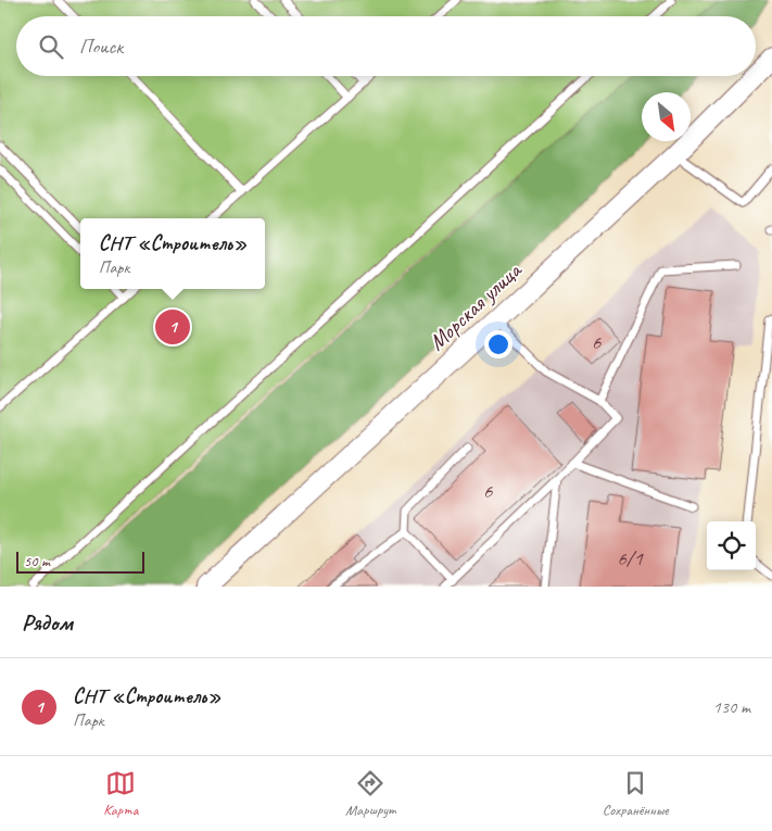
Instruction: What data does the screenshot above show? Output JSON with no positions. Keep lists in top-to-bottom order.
{
  "streets": {
    "street": ["Морская улица"]
  },
  "house_numbers": ["6", "6", "6/1"],
  "scale_bar": "50 m",
  "north": "bottom right",
  "page": {
    "search": "Поиск",
    "popup": ["СНТ «Строитель»", "Парк"],
    "pins": "1",
    "scale": "50 m",
    "heading": "Рядом",
    "list": [
      {
        "mark": "1",
        "name": "СНТ «Строитель»",
        "note": "Парк",
        "value": "130 m"
      }
    ],
    "nav": ["Карта", "Маршрут", "Сохранённые"]
  }
}
